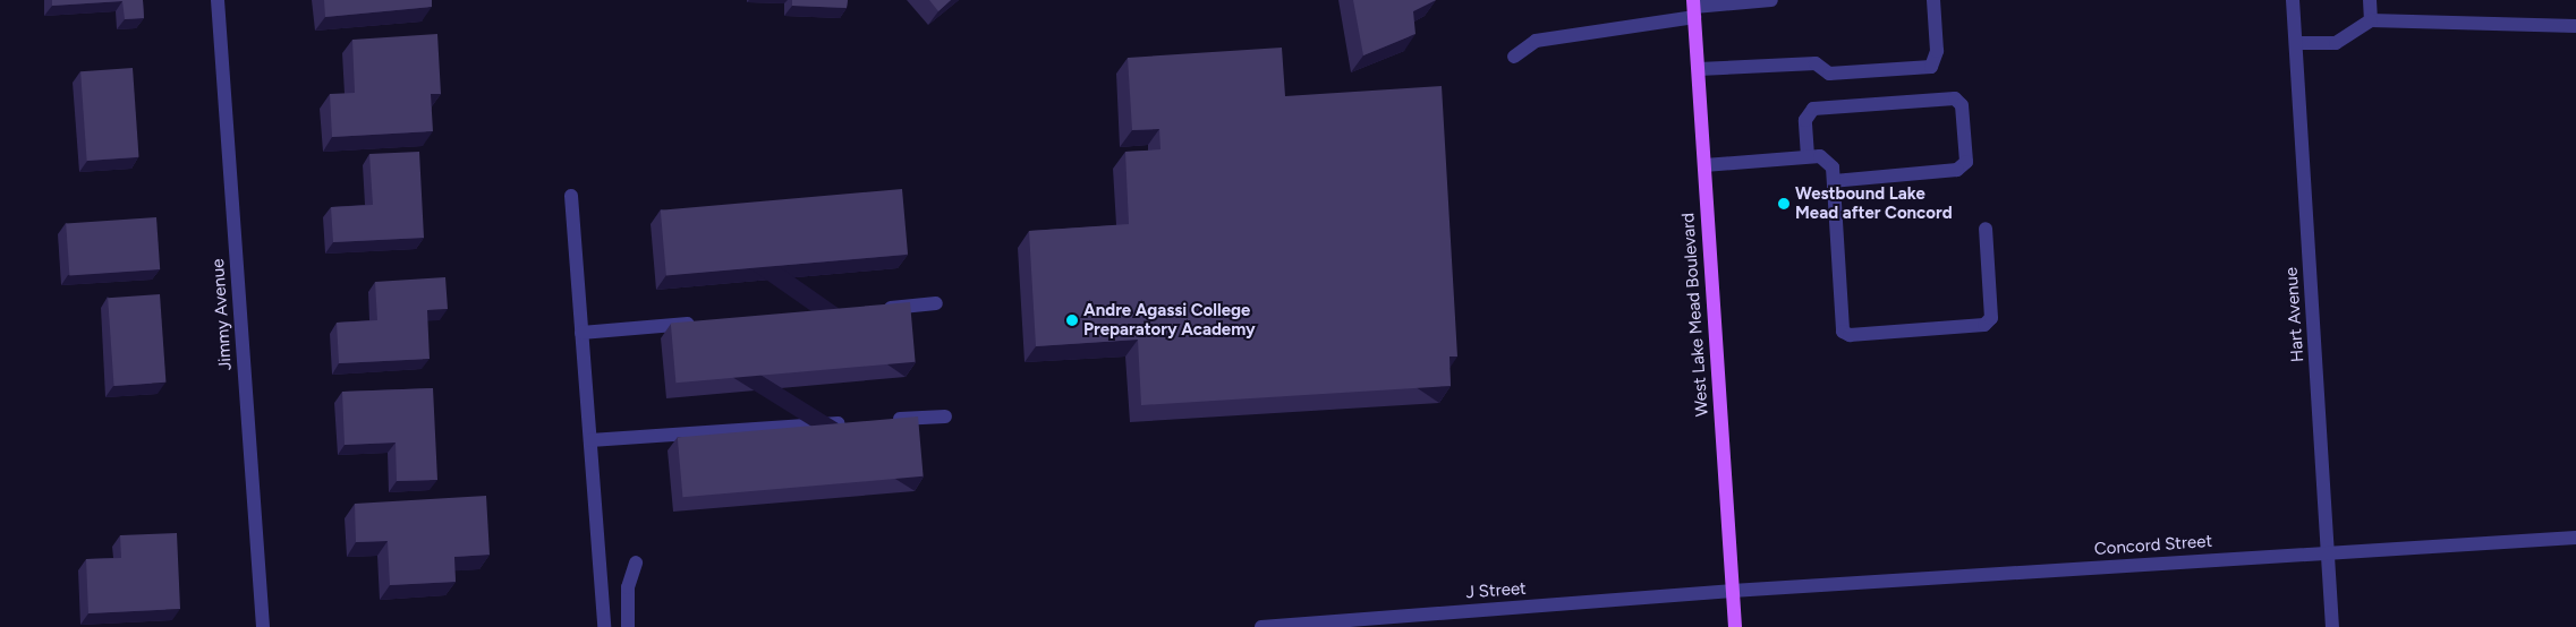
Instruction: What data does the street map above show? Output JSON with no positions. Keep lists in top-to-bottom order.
{
  "streets": {
    "main road": ["West Lake Mead Boulevard"],
    "street": [
      "Jimmy Avenue",
      "Hart Avenue",
      "Concord Street",
      "J Street"
    ]
  },
  "crossings": [
    ["West Lake Mead Boulevard", "Concord Street"],
    ["West Lake Mead Boulevard", "J Street"],
    ["Hart Avenue", "Concord Street"],
    ["Concord Street", "J Street"]
  ],
  "places": ["Westbound Lake Mead after Concord", "Andre Agassi College Preparatory Academy"]
}
